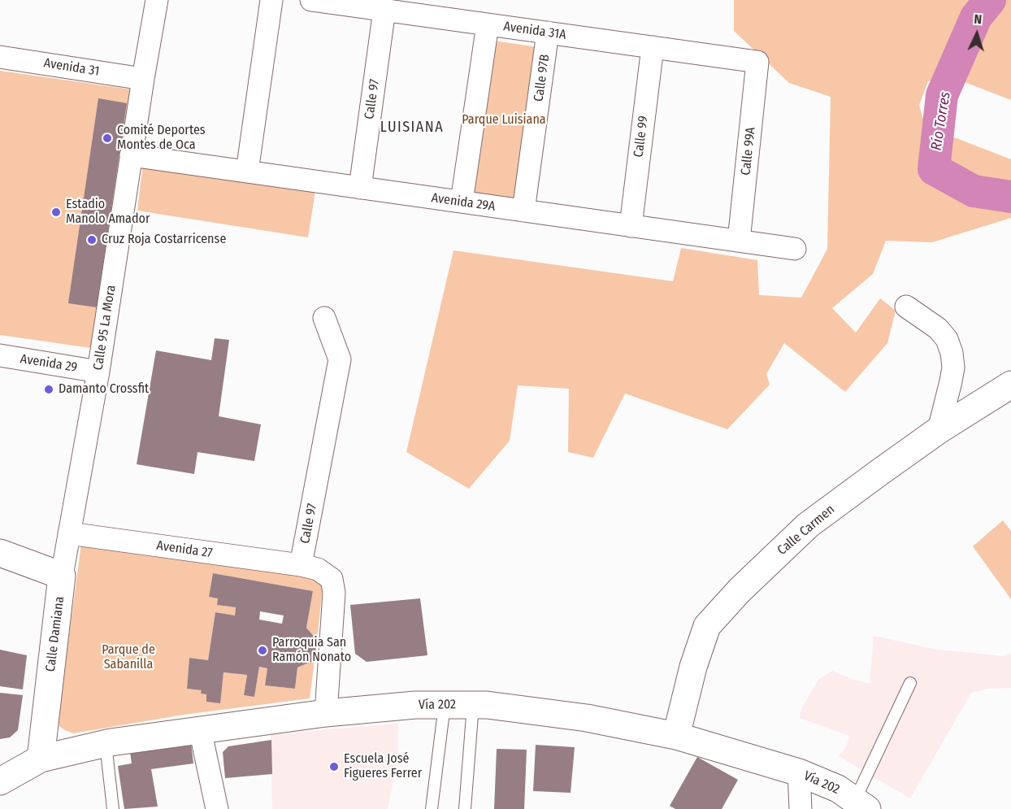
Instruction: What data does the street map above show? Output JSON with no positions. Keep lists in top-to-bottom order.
{
  "streets": {
    "main road": ["Calle Carmen", "Calle Damiana", "Vía 202"],
    "street": [
      "Avenida 31A",
      "Avenida 31",
      "Calle 97B",
      "Calle 97",
      "Calle 99",
      "Calle 99A",
      "Avenida 29A",
      "Calle 95 La Mora",
      "Avenida 29",
      "Avenida 27"
    ]
  },
  "crossings": [
    ["Avenida 31A", "Calle 97B"],
    ["Avenida 31A", "Calle 97"],
    ["Avenida 31A", "Calle 99"],
    ["Avenida 31A", "Calle 99A"],
    ["Avenida 31", "Calle 95 La Mora"],
    ["Calle 97B", "Avenida 29A"],
    ["Calle 97", "Avenida 29A"],
    ["Calle 97", "Avenida 27"],
    ["Calle 99", "Avenida 29A"],
    ["Calle 99A", "Avenida 29A"],
    ["Avenida 29A", "Calle 95 La Mora"],
    ["Calle 95 La Mora", "Avenida 29"],
    ["Calle 95 La Mora", "Avenida 27"],
    ["Calle 95 La Mora", "Calle Damiana"],
    ["Calle Carmen", "Vía 202"],
    ["Calle Damiana", "Vía 202"]
  ],
  "districts": ["LUISIANA"],
  "water": ["Río Torres"],
  "parks": ["Parque Luisiana", "Parque de Sabanilla"],
  "places": [
    "Comité Deportes Montes de Oca",
    "Estadio Manolo Amador",
    "Cruz Roja Costarricense",
    "Damanto Crossfit",
    "Parroquia San Ramón Nonato",
    "Escuela José Figueres Ferrer"
  ],
  "north": "top"
}
